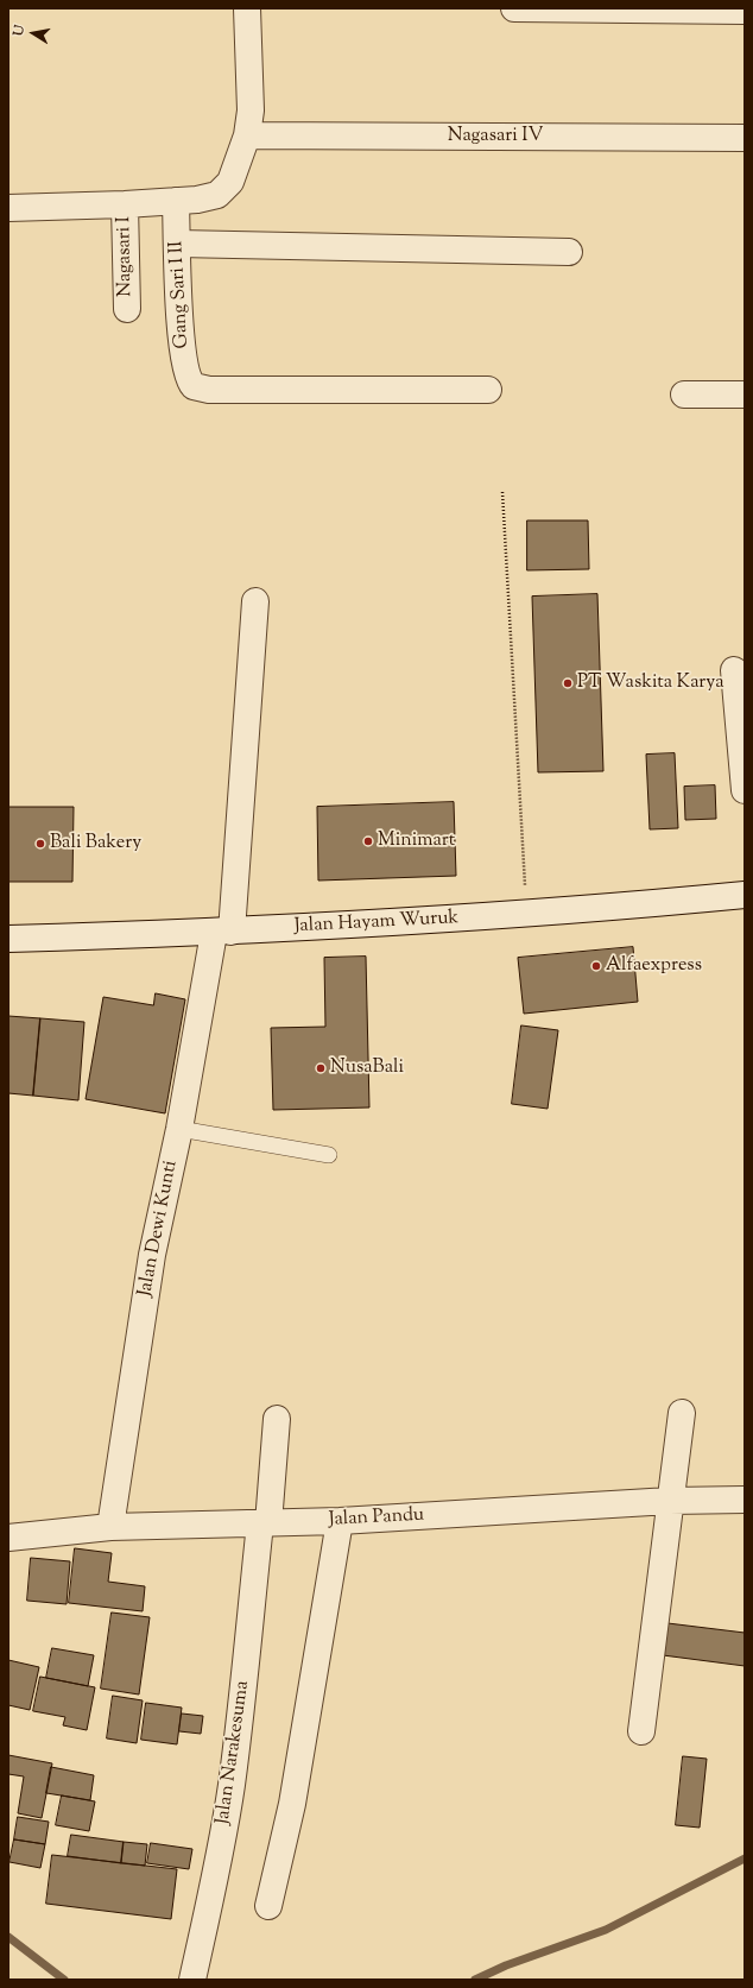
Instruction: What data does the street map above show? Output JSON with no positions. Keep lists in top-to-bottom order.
{
  "streets": {
    "street": [
      "Nagasari IV",
      "Nagasari I",
      "Gang Sari I II",
      "Jalan Hayam Wuruk",
      "Jalan Dewi Kunti",
      "Jalan Pandu",
      "Jalan Narakesuma"
    ]
  },
  "crossings": [
    ["Jalan Hayam Wuruk", "Jalan Dewi Kunti"],
    ["Jalan Dewi Kunti", "Jalan Pandu"],
    ["Jalan Pandu", "Jalan Narakesuma"]
  ],
  "places": [
    "PT Waskita Karya",
    "Minimart",
    "Bali Bakery",
    "Alfaexpress",
    "NusaBali"
  ],
  "north": "left"
}
